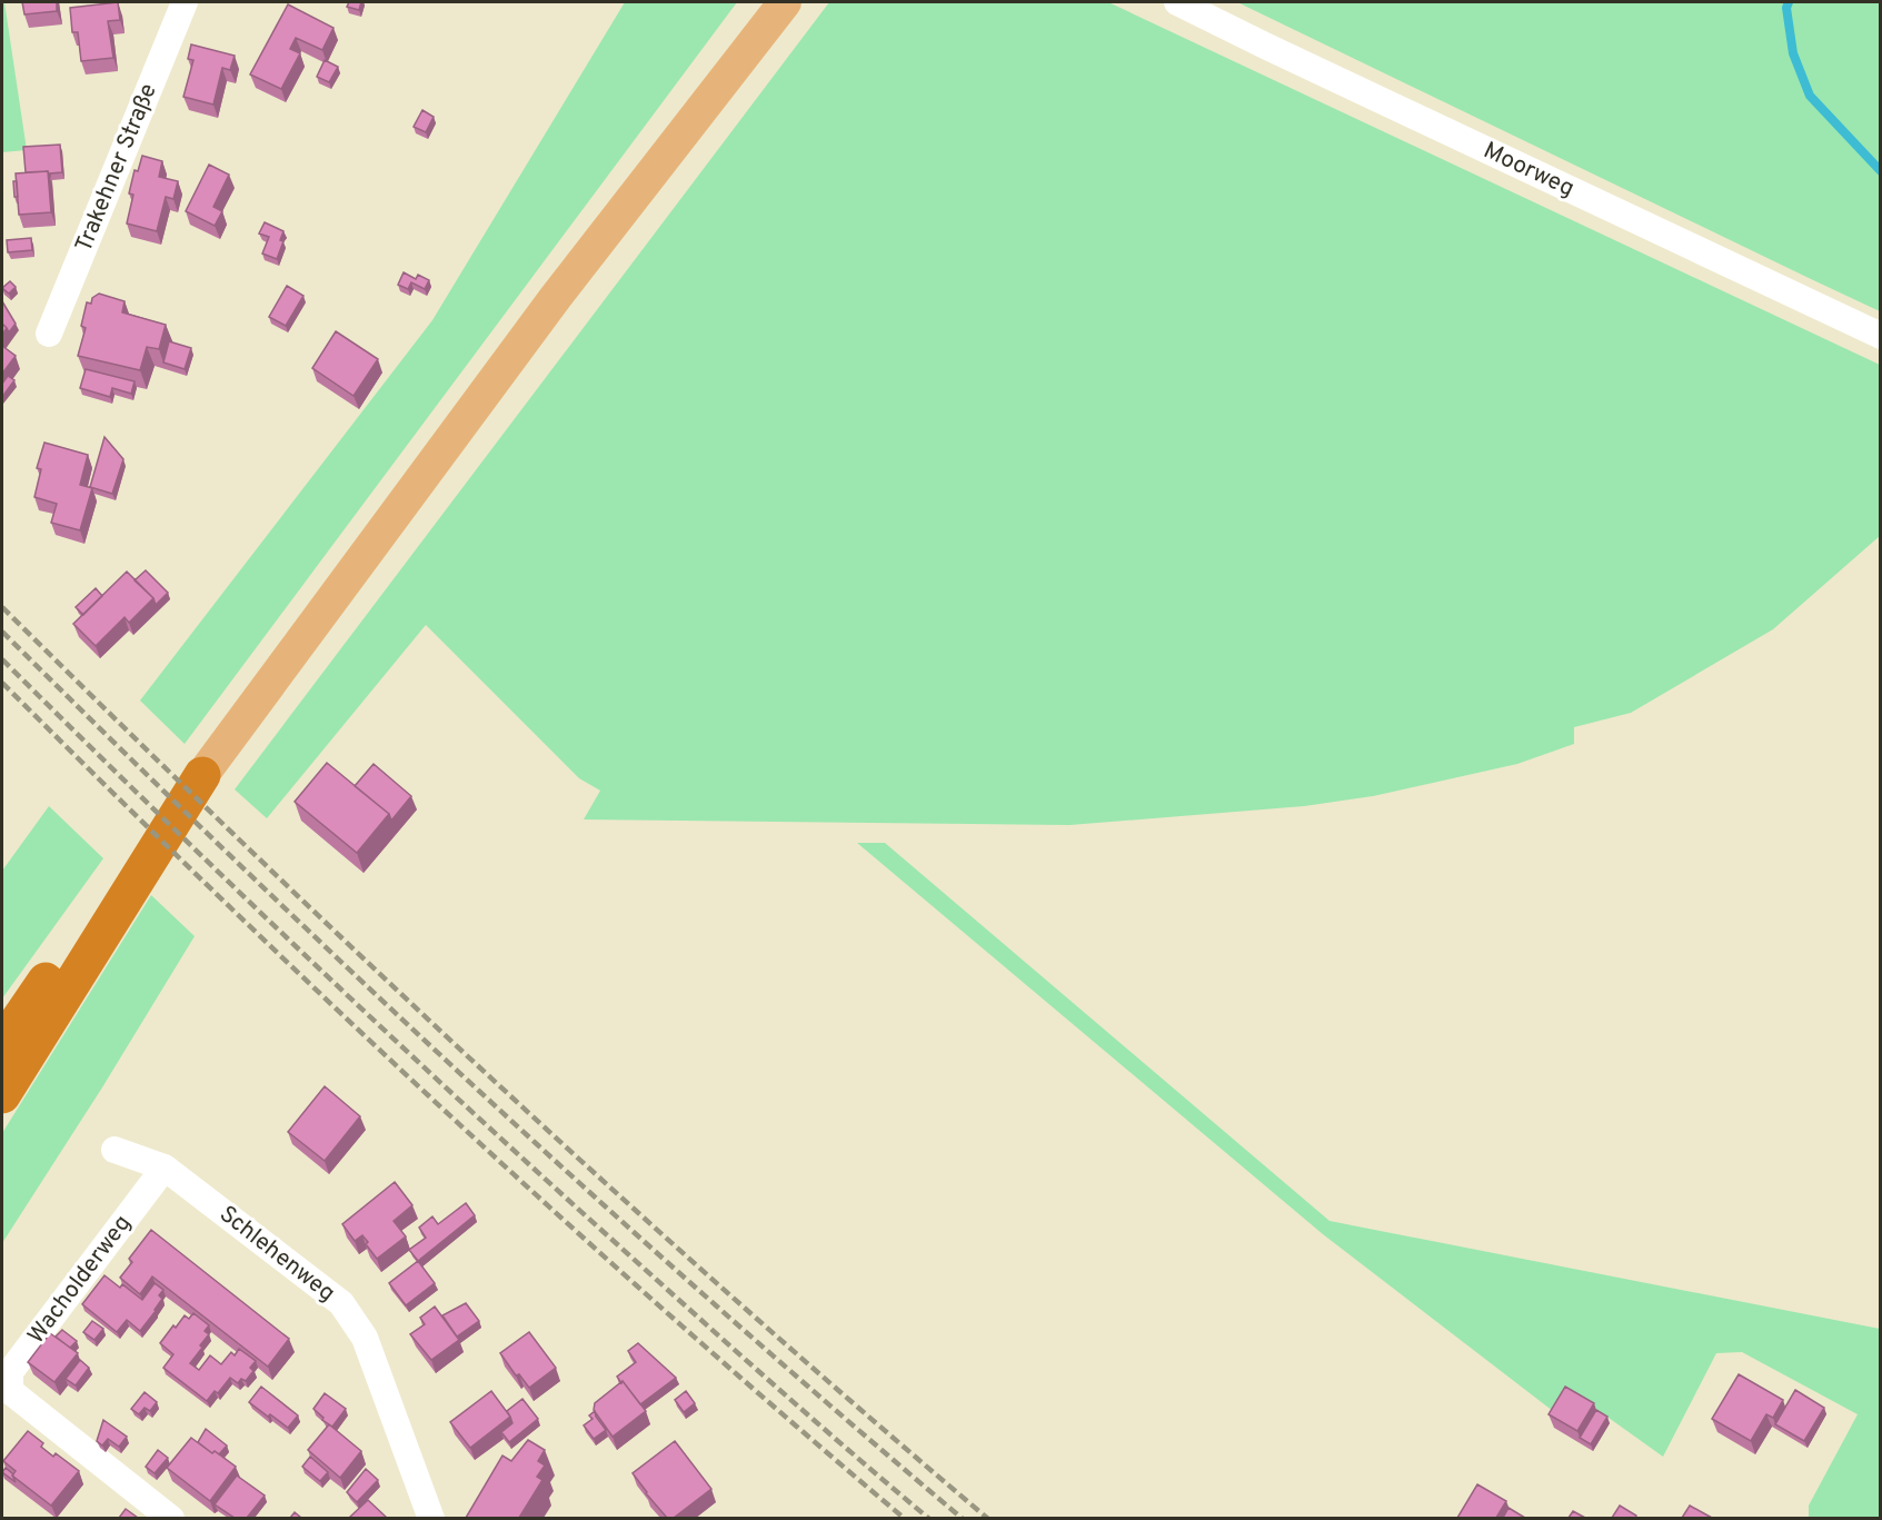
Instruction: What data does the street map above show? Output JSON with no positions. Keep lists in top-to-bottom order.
{
  "streets": {
    "street": [
      "Trakehner Straße",
      "Moorweg",
      "Schlehenweg",
      "Wacholderweg"
    ]
  },
  "crossings": [
    ["Schlehenweg", "Wacholderweg"]
  ]
}
